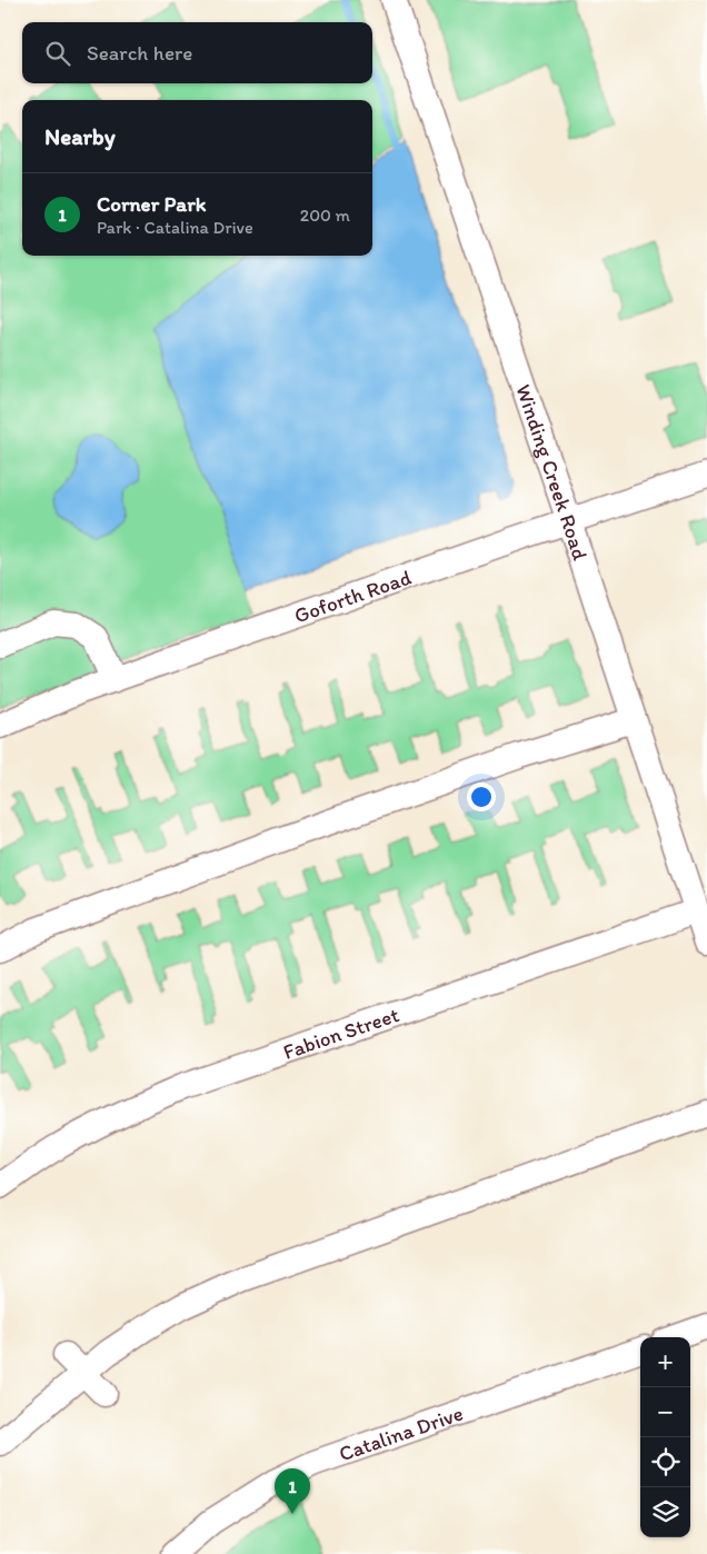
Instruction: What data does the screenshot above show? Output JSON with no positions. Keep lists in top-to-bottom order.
{
  "streets": {
    "street": [
      "Winding Creek Road",
      "Goforth Road",
      "Fabion Street",
      "Catalina Drive"
    ]
  },
  "crossings": [
    ["Winding Creek Road", "Goforth Road"],
    ["Winding Creek Road", "Fabion Street"]
  ],
  "page": {
    "search": "Search here",
    "heading": "Nearby",
    "list": [
      {
        "mark": "1",
        "name": "Corner Park",
        "note": "Park · Catalina Drive",
        "value": "200 m"
      }
    ],
    "map_buttons": ["+", "−"],
    "pins": "1"
  }
}
